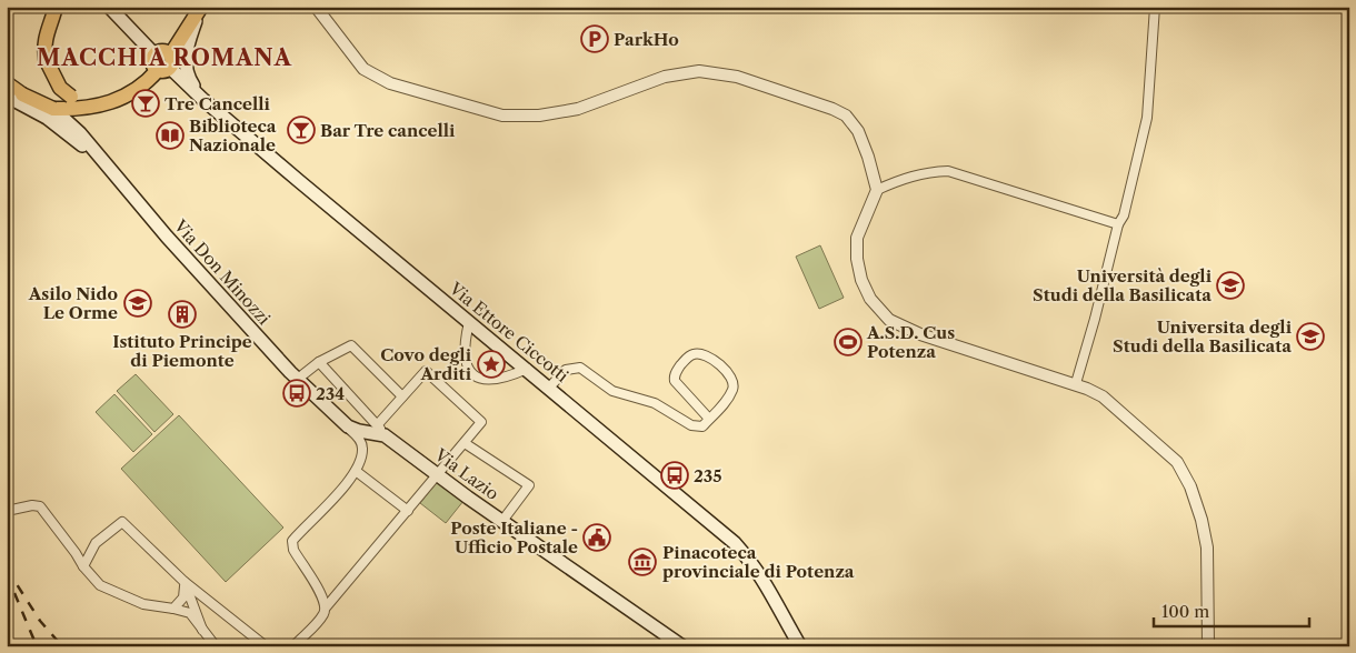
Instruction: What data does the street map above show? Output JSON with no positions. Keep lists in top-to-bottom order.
{
  "streets": {
    "main road": ["Via Don Minozzi", "Via Ettore Ciccotti", "Via Lazio"]
  },
  "crossings": [
    ["Via Don Minozzi", "Via Lazio"]
  ],
  "districts": ["MACCHIA ROMANA"],
  "places": {
    "parking": ["ParkHo"],
    "bar": ["Tre Cancelli", "Bar Tre cancelli"],
    "library": ["Biblioteca Nazionale"],
    "school or university": ["Università degli Studi della Basilicata", "Asilo Nido Le Orme", "Universita degli Studi della Basilicata"],
    "building": ["Istituto Principe di Piemonte"],
    "sports": ["A.S.D. Cus Potenza"],
    "place": ["Covo degli Arditi"],
    "bus stop": ["234", "235"],
    "public building": ["Poste Italiane - Ufficio Postale"],
    "museum": ["Pinacoteca provinciale di Potenza"]
  },
  "scale_bar": "100 m"
}
